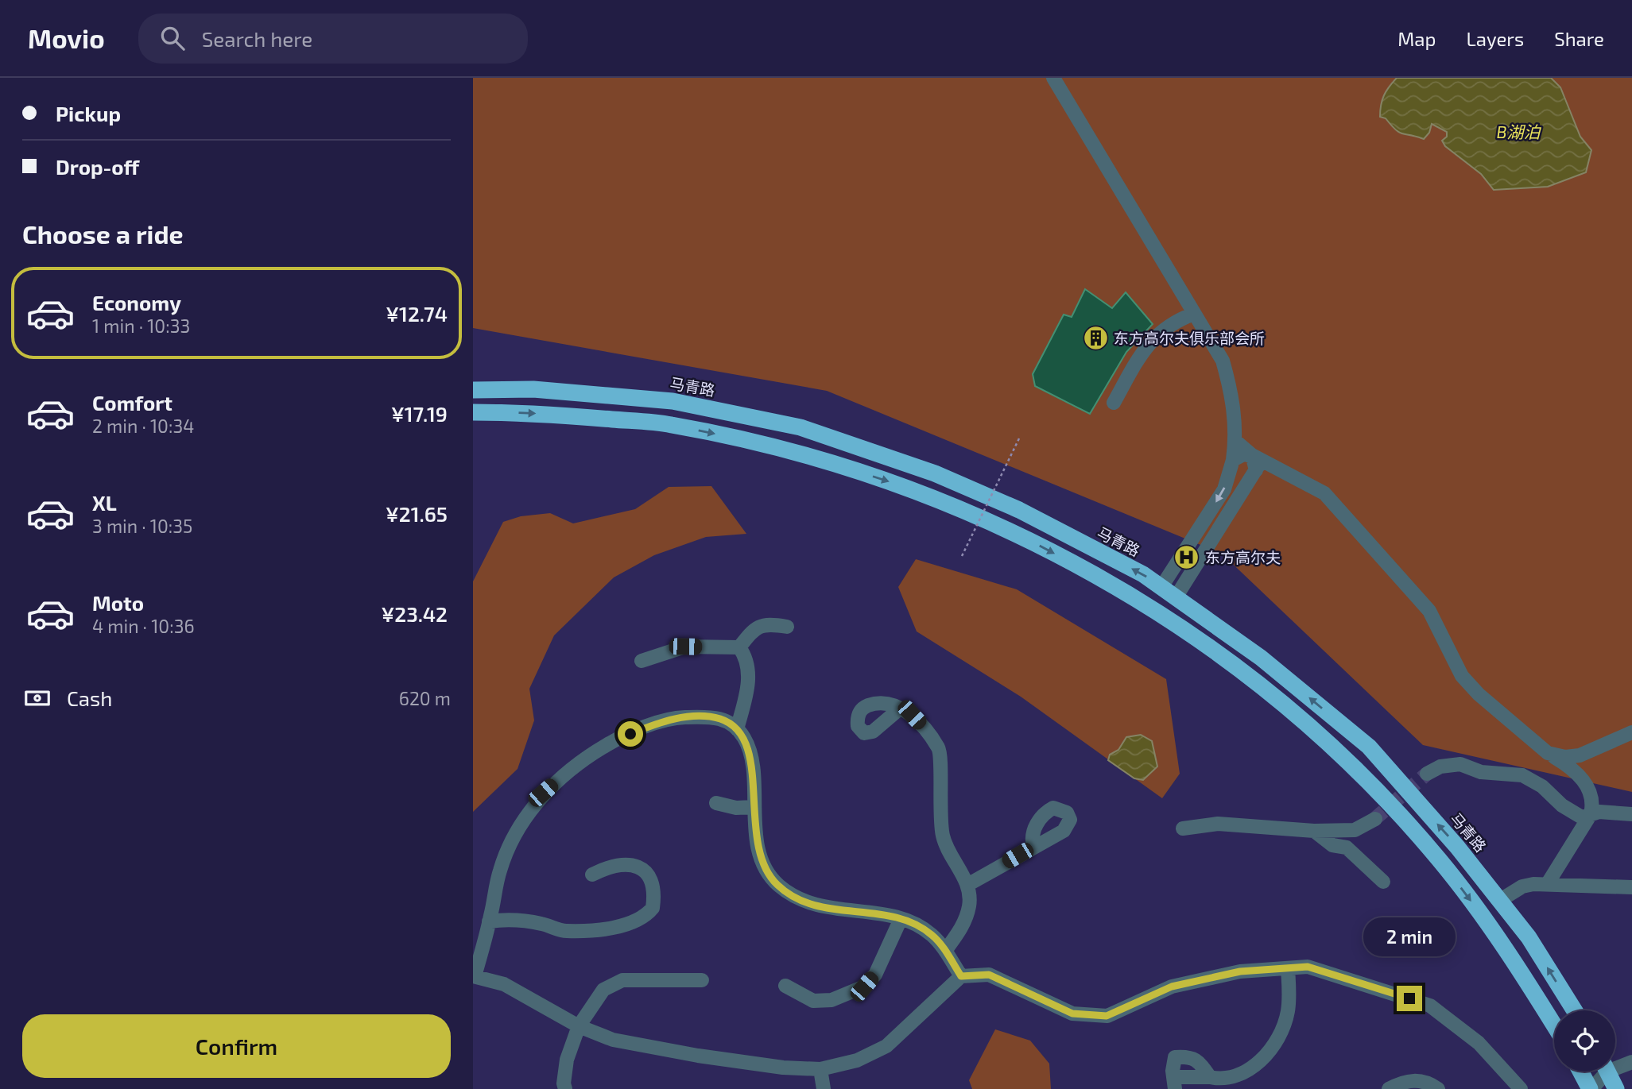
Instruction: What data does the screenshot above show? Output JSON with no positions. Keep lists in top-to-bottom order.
{
  "streets": {
    "highway": ["马青路"]
  },
  "water": ["B湖泊"],
  "places": {
    "building": ["东方高尔夫俱乐部会所"],
    "hospital": ["东方高尔夫"]
  },
  "page": {
    "header": "Movio",
    "search": "Search here",
    "nav": ["Map", "Layers", "Share"],
    "banner": ["Pickup", "Drop-off"],
    "heading": "Choose a ride",
    "list": [
      {
        "name": "Economy",
        "note": "1 min · 10:33",
        "value": "¥12.74"
      },
      {
        "name": "Comfort",
        "note": "2 min · 10:34",
        "value": "¥17.19"
      },
      {
        "name": "XL",
        "note": "3 min · 10:35",
        "value": "¥21.65"
      },
      {
        "name": "Moto",
        "note": "4 min · 10:36",
        "value": "¥23.42"
      }
    ],
    "pay": ["Cash", "620 m"],
    "bubble": "2 min",
    "buttons": "Confirm"
  }
}
